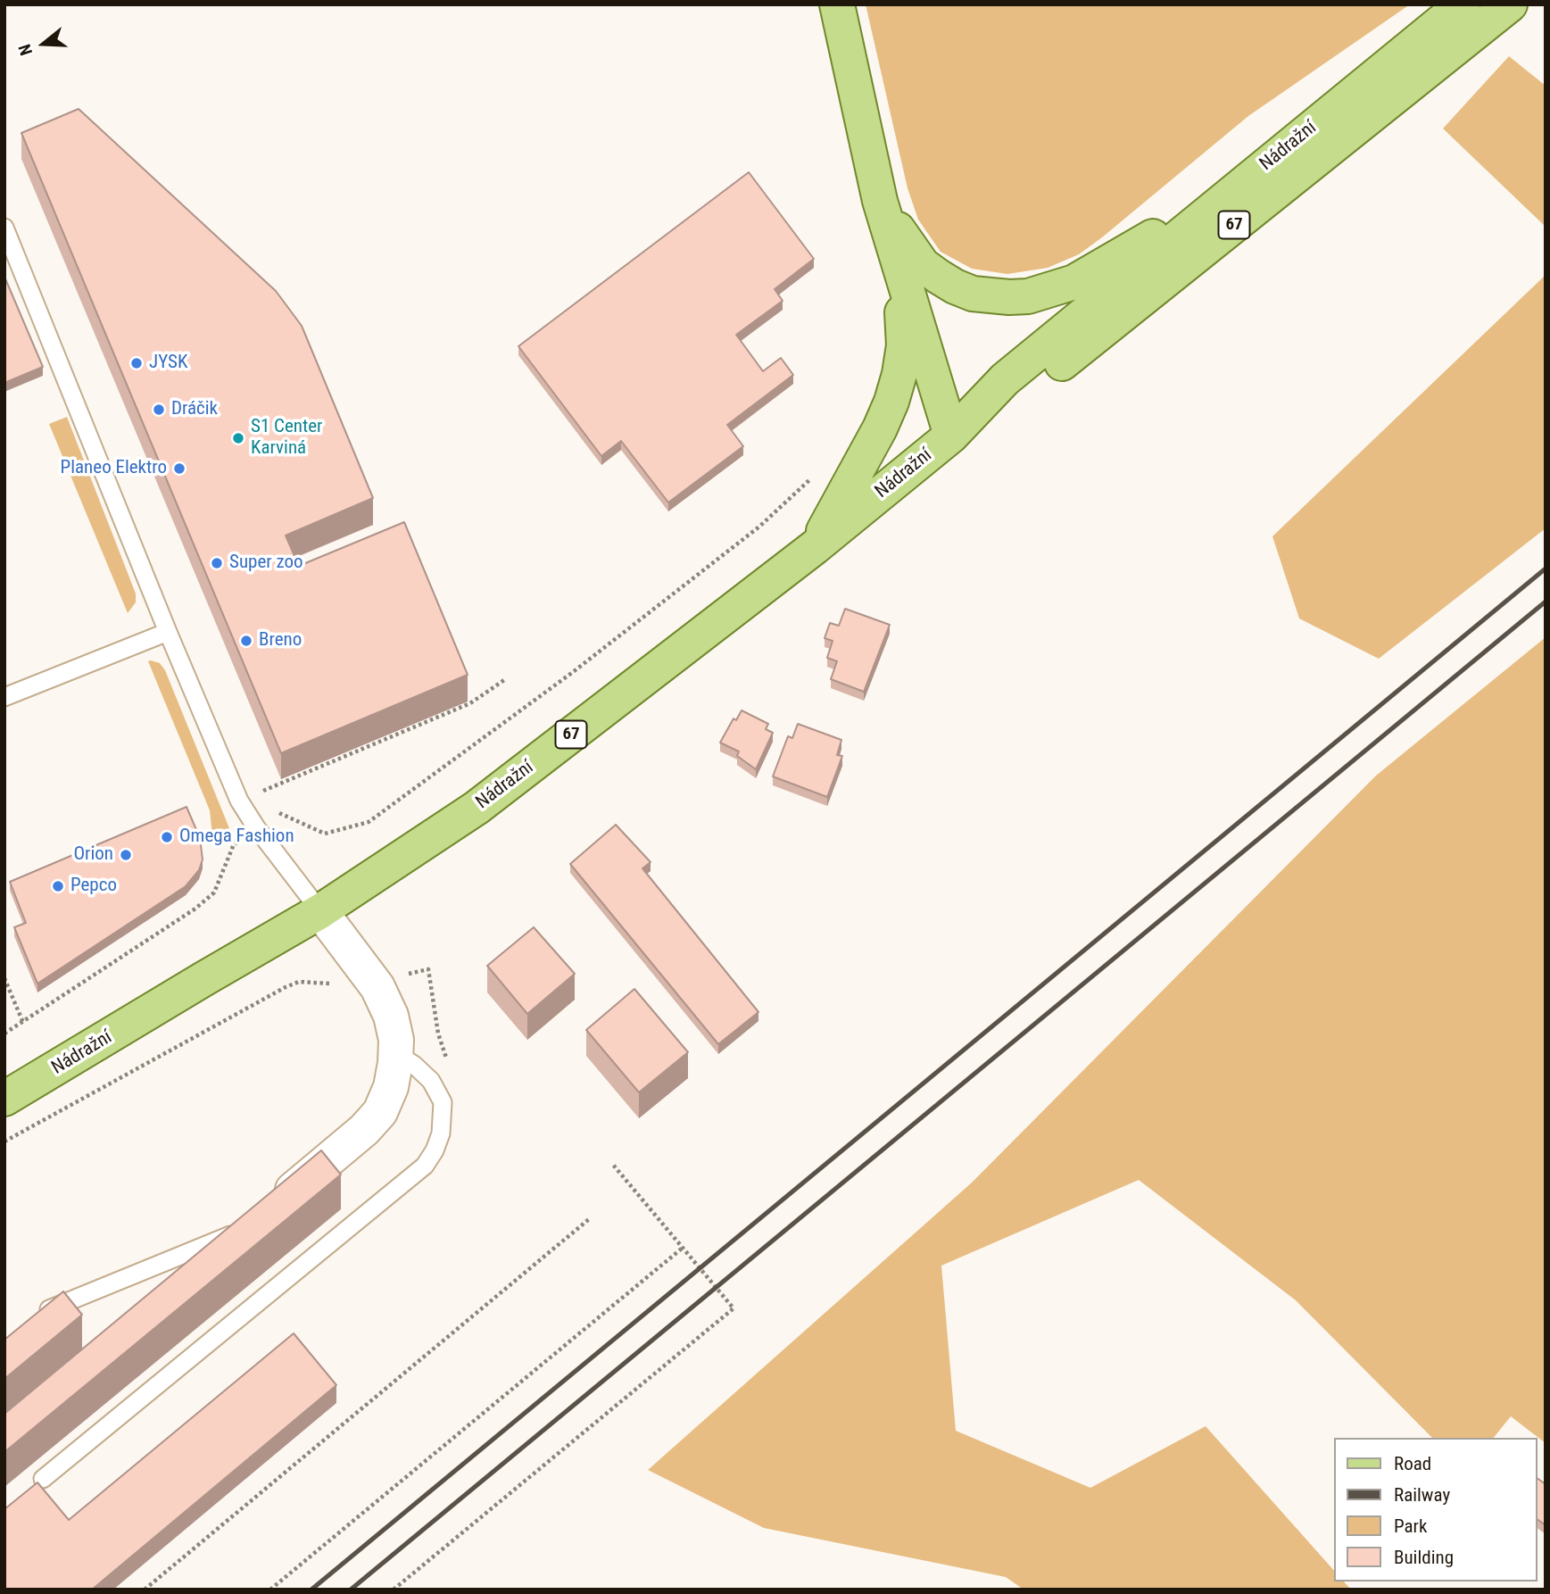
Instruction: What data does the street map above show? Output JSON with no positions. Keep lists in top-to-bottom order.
{
  "streets": {
    "main road": ["Nádražní", "67"]
  },
  "crossings": [
    ["Nádražní", "67"]
  ],
  "places": [
    "JYSK",
    "Dráčik",
    "S1 Center Karviná",
    "Planeo Elektro",
    "Super zoo",
    "Breno",
    "Omega Fashion",
    "Orion",
    "Pepco"
  ],
  "legend": [
    "Road",
    "Railway",
    "Park",
    "Building"
  ],
  "north": "left"
}
